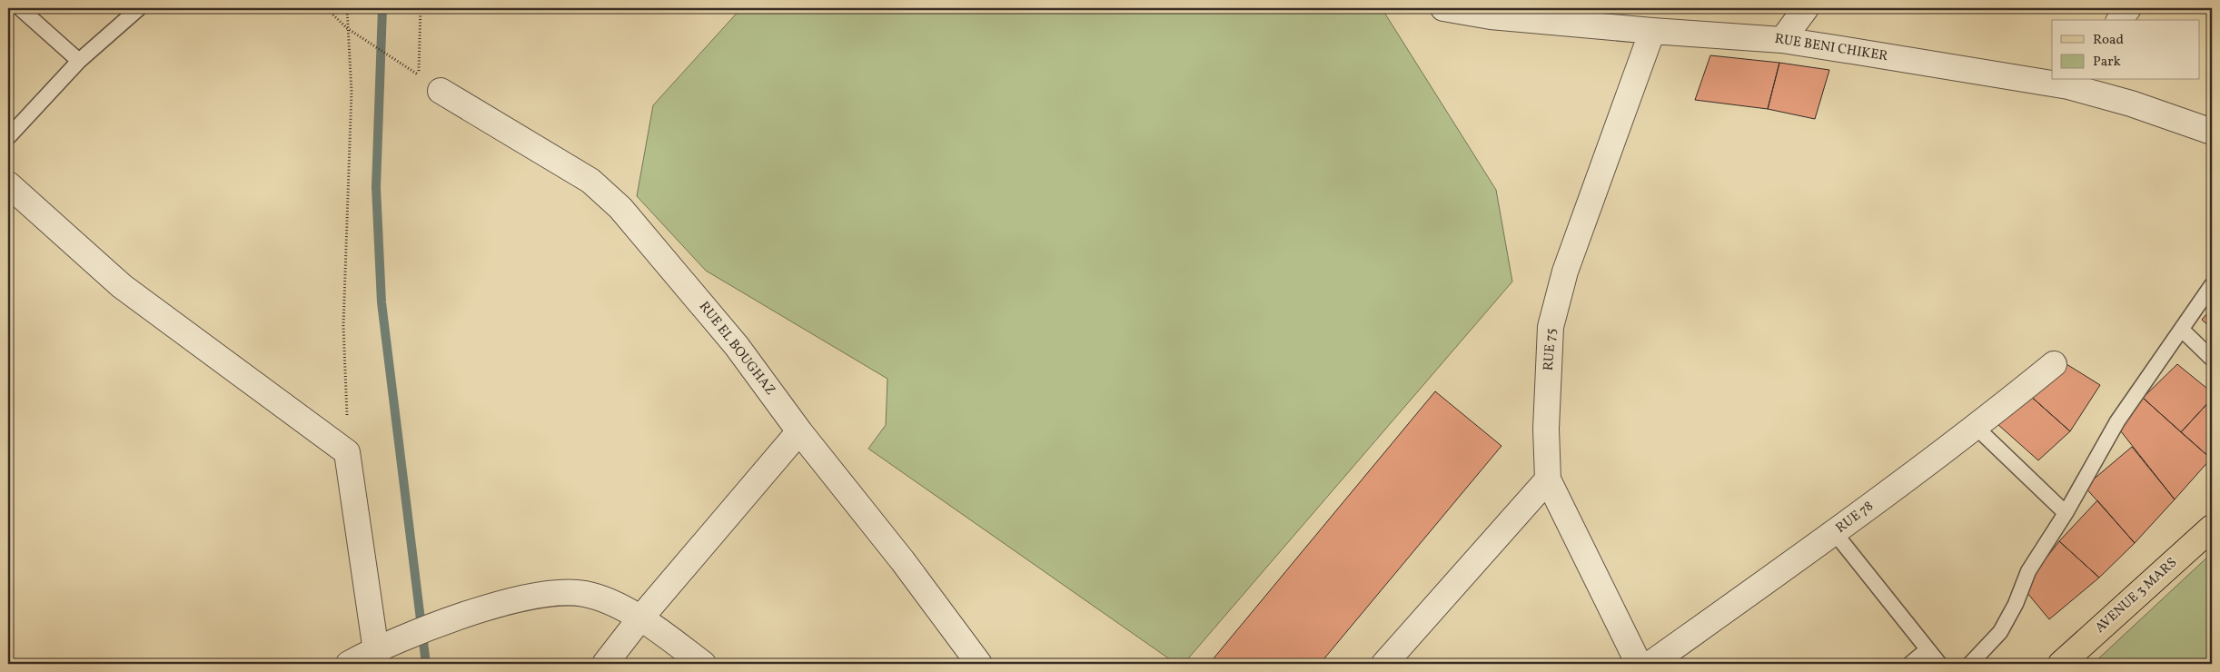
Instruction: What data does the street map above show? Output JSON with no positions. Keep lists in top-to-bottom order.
{
  "streets": {
    "main road": ["AVENUE 3 MARS"],
    "street": [
      "RUE BENI CHIKER",
      "RUE EL BOUGHAZ",
      "RUE 75",
      "RUE 78"
    ]
  },
  "crossings": [
    ["RUE BENI CHIKER", "RUE 75"]
  ],
  "legend": ["Road", "Park"]
}
